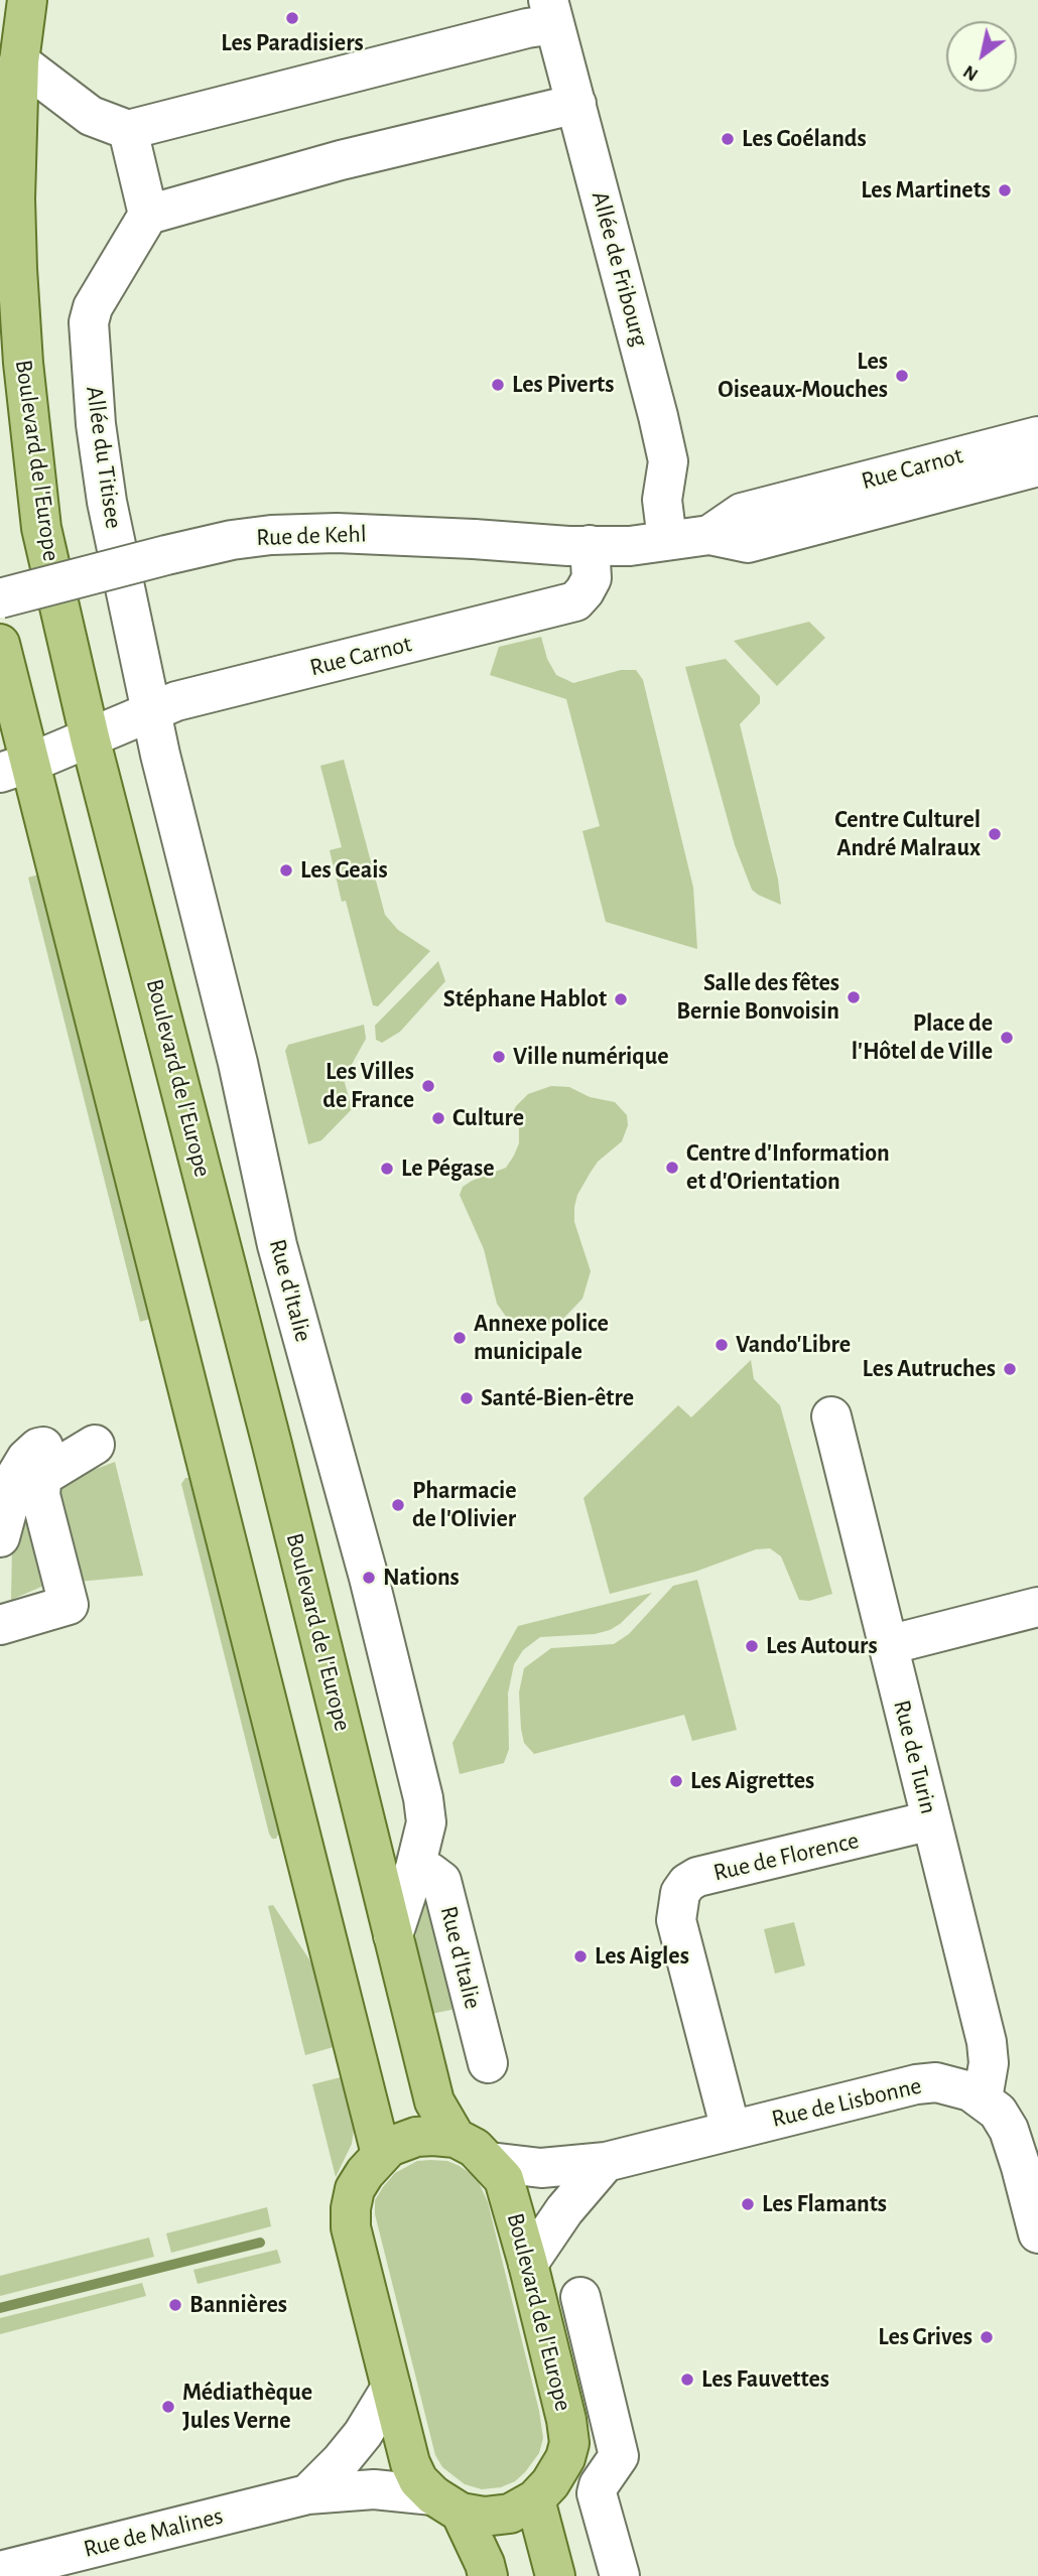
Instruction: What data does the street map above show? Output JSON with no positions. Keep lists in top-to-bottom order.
{
  "streets": {
    "main road": ["Boulevard de l'Europe"],
    "street": [
      "Allée de Fribourg",
      "Allée du Titisee",
      "Rue Carnot",
      "Rue de Kehl",
      "Rue d'Italie",
      "Rue de Turin",
      "Rue de Florence",
      "Rue de Lisbonne",
      "Rue de Malines"
    ]
  },
  "crossings": [
    ["Allée de Fribourg", "Rue Carnot"],
    ["Allée du Titisee", "Rue Carnot"],
    ["Allée du Titisee", "Rue d'Italie"],
    ["Boulevard de l'Europe", "Rue Carnot"],
    ["Boulevard de l'Europe", "Rue d'Italie"],
    ["Boulevard de l'Europe", "Rue de Lisbonne"],
    ["Boulevard de l'Europe", "Rue de Malines"],
    ["Rue Carnot", "Rue de Kehl"],
    ["Rue Carnot", "Rue d'Italie"],
    ["Rue de Turin", "Rue de Florence"],
    ["Rue de Turin", "Rue de Lisbonne"],
    ["Rue de Florence", "Rue de Lisbonne"]
  ],
  "places": [
    "Les Paradisiers",
    "Les Goélands",
    "Les Martinets",
    "Les Oiseaux-Mouches",
    "Les Piverts",
    "Centre Culturel André Malraux",
    "Les Geais",
    "Salle des fêtes Bernie Bonvoisin",
    "Stéphane Hablot",
    "Place de l'Hôtel de Ville",
    "Ville numérique",
    "Les Villes de France",
    "Culture",
    "Centre d'Information et d'Orientation",
    "Le Pégase",
    "Annexe police municipale",
    "Vando'Libre",
    "Les Autruches",
    "Santé-Bien-être",
    "Pharmacie de l'Olivier",
    "Nations",
    "Les Autours",
    "Les Aigrettes",
    "Les Aigles",
    "Les Flamants",
    "Bannières",
    "Les Grives",
    "Les Fauvettes",
    "Médiathèque Jules Verne"
  ],
  "north": "bottom left"
}
